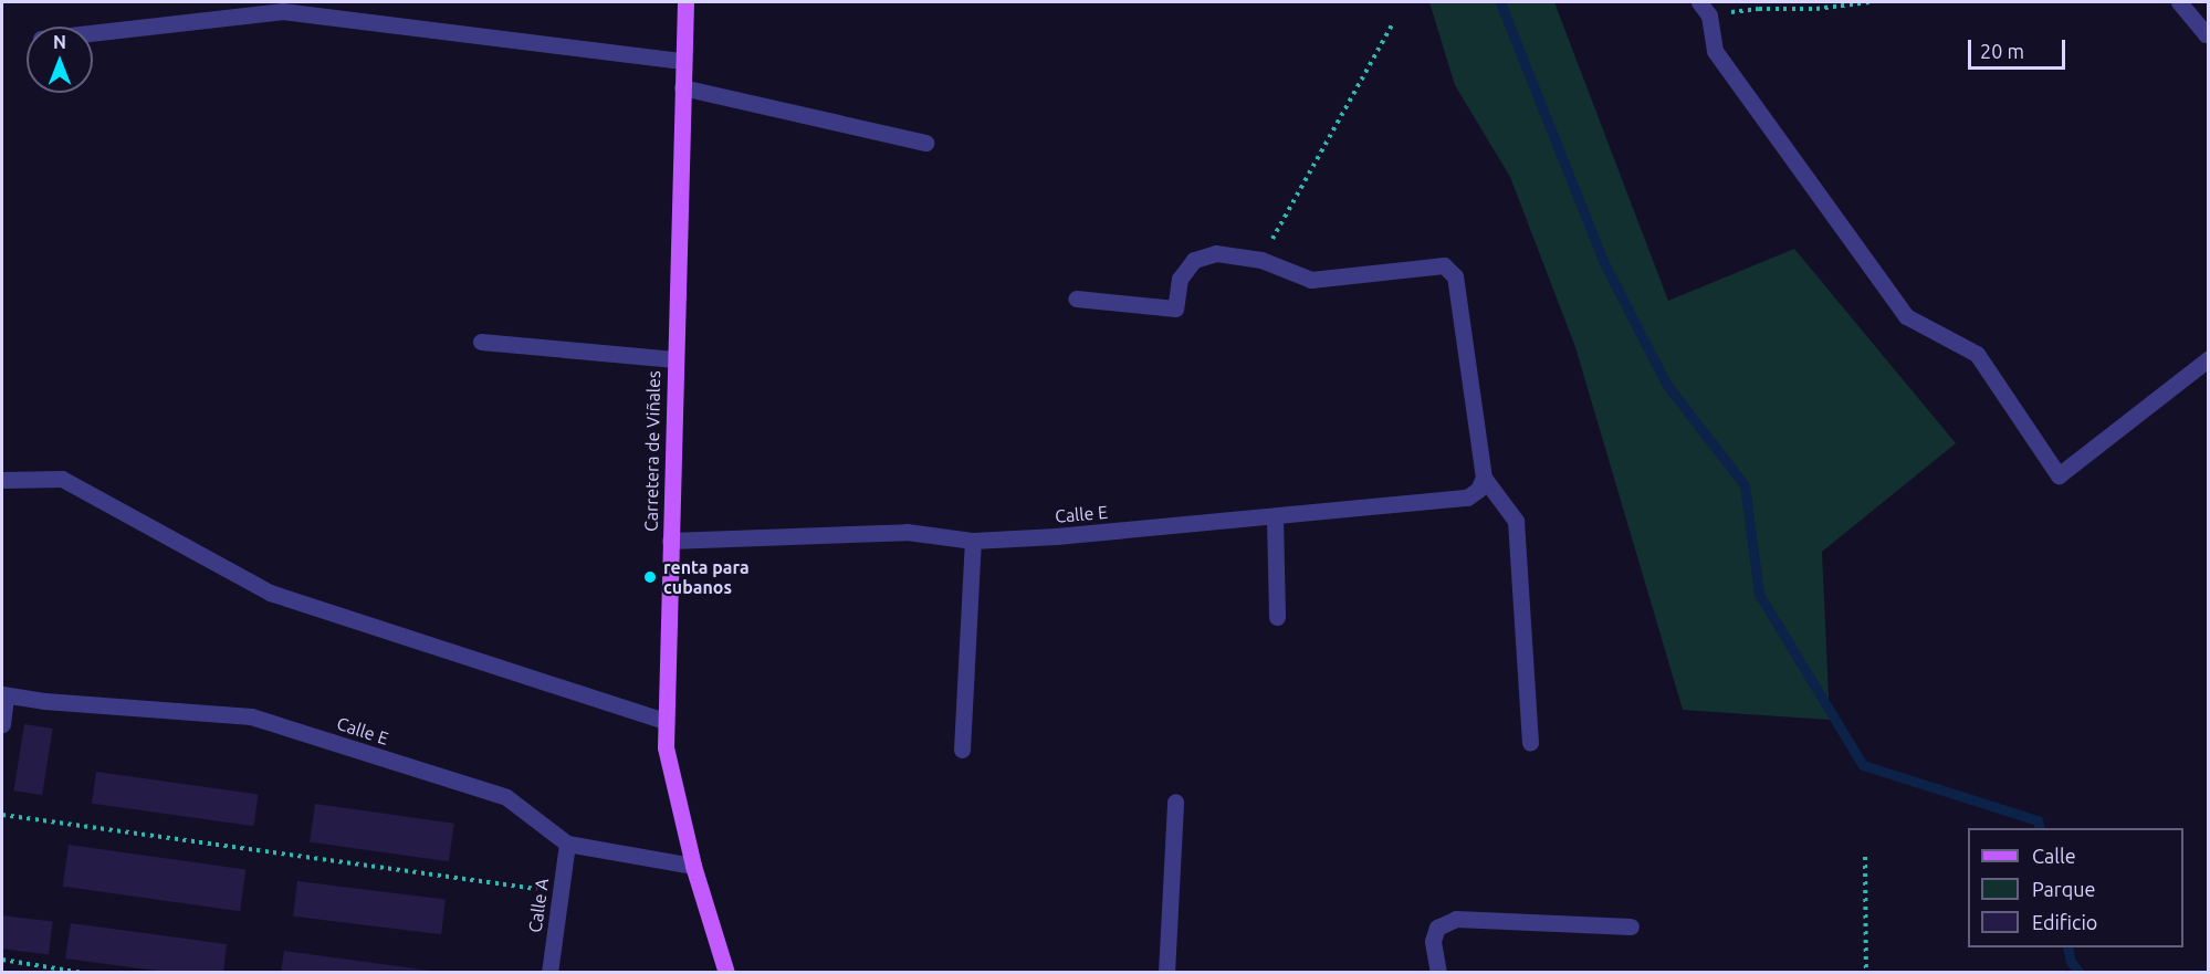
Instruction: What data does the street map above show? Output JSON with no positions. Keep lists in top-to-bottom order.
{
  "streets": {
    "main road": ["Carretera de Viñales"],
    "street": ["Calle E", "Calle A"]
  },
  "crossings": [
    ["Carretera de Viñales", "Calle E"],
    ["Calle E", "Calle A"]
  ],
  "places": ["renta para cubanos"],
  "legend": ["Calle", "Parque", "Edificio"],
  "scale_bar": "20 m",
  "north": "top"
}
